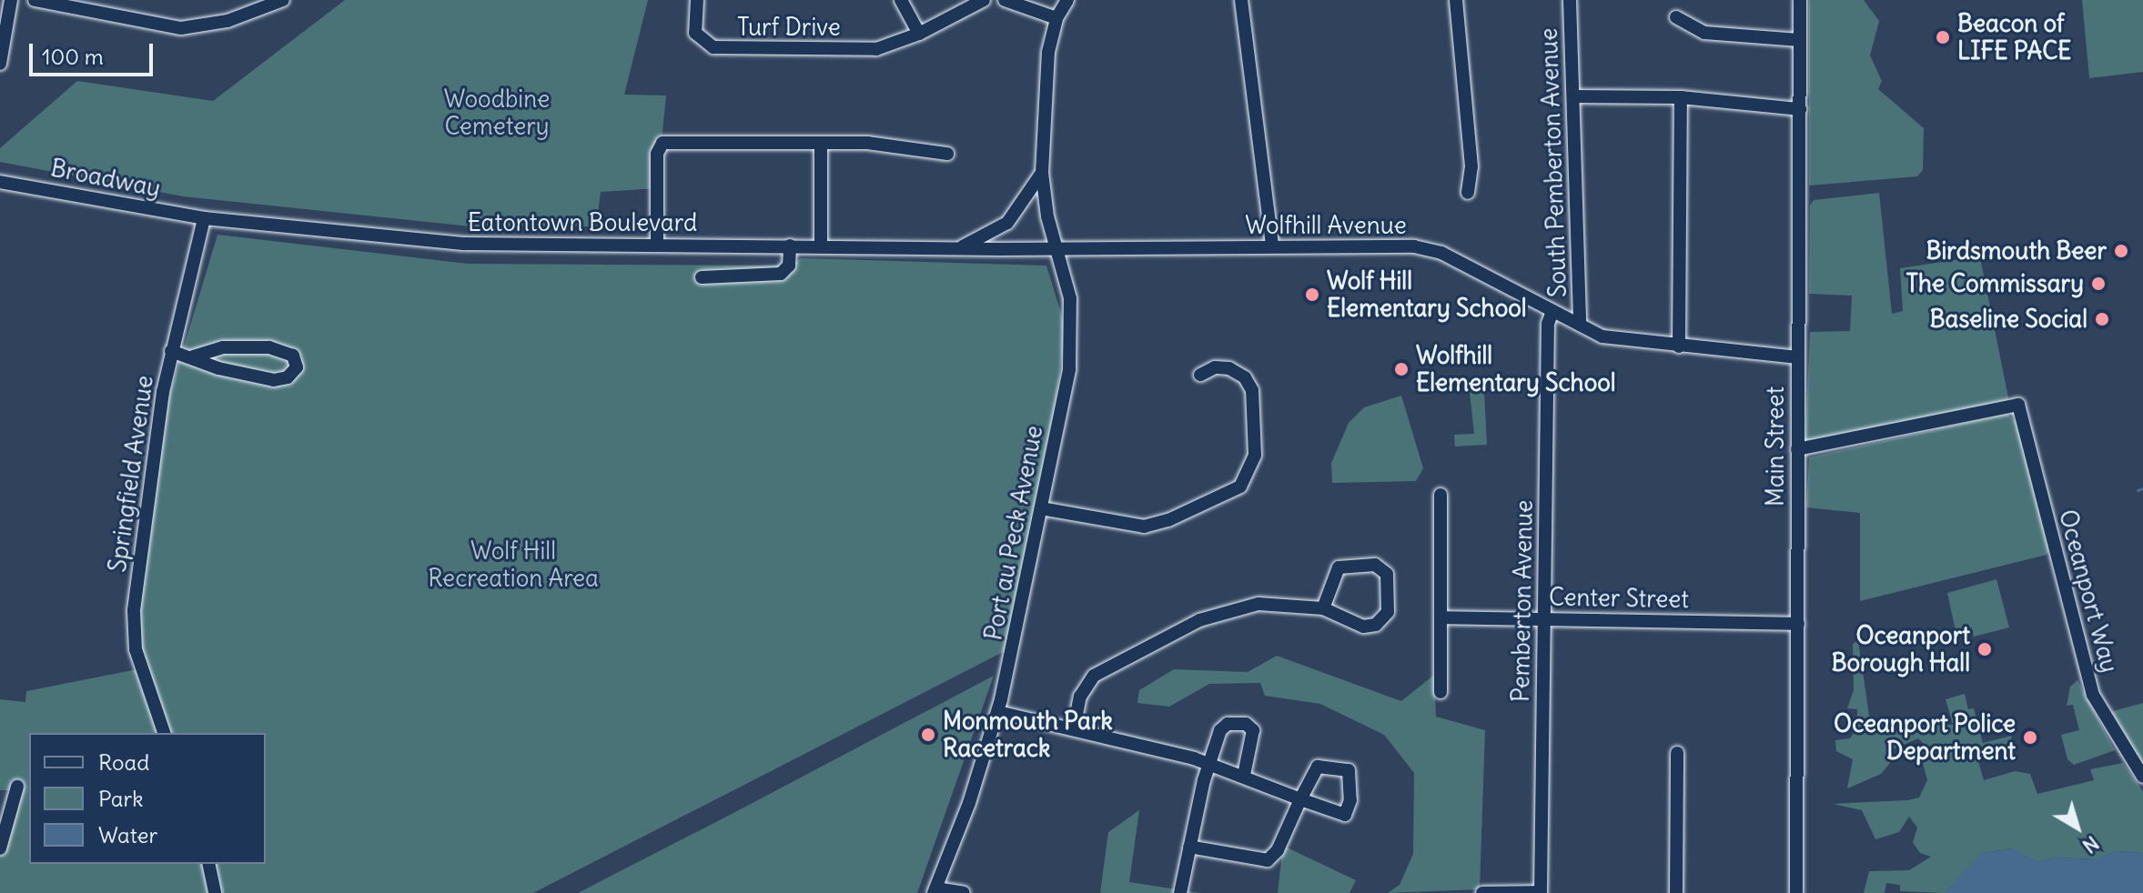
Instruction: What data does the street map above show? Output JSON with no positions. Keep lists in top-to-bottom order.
{
  "streets": {
    "street": [
      "Turf Drive",
      "South Pemberton Avenue",
      "Broadway",
      "Eatontown Boulevard",
      "Wolfhill Avenue",
      "Main Street",
      "Springfield Avenue",
      "Port au Peck Avenue",
      "Oceanport Way",
      "Center Street",
      "Pemberton Avenue"
    ]
  },
  "crossings": [
    ["South Pemberton Avenue", "Wolfhill Avenue"],
    ["Broadway", "Eatontown Boulevard"],
    ["Broadway", "Springfield Avenue"],
    ["Eatontown Boulevard", "Wolfhill Avenue"],
    ["Eatontown Boulevard", "Springfield Avenue"],
    ["Wolfhill Avenue", "Main Street"],
    ["Wolfhill Avenue", "Port au Peck Avenue"],
    ["Wolfhill Avenue", "Pemberton Avenue"],
    ["Main Street", "Oceanport Way"],
    ["Main Street", "Center Street"],
    ["Center Street", "Pemberton Avenue"]
  ],
  "parks": ["Woodbine Cemetery", "Wolf Hill Recreation Area"],
  "places": [
    "Beacon of LIFE PACE",
    "Birdsmouth Beer",
    "The Commissary",
    "Wolf Hill Elementary School",
    "Baseline Social",
    "Wolfhill Elementary School",
    "Oceanport Borough Hall",
    "Monmouth Park Racetrack",
    "Oceanport Police Department"
  ],
  "legend": ["Road", "Park", "Water"],
  "scale_bar": "100 m",
  "north": "bottom right"
}
